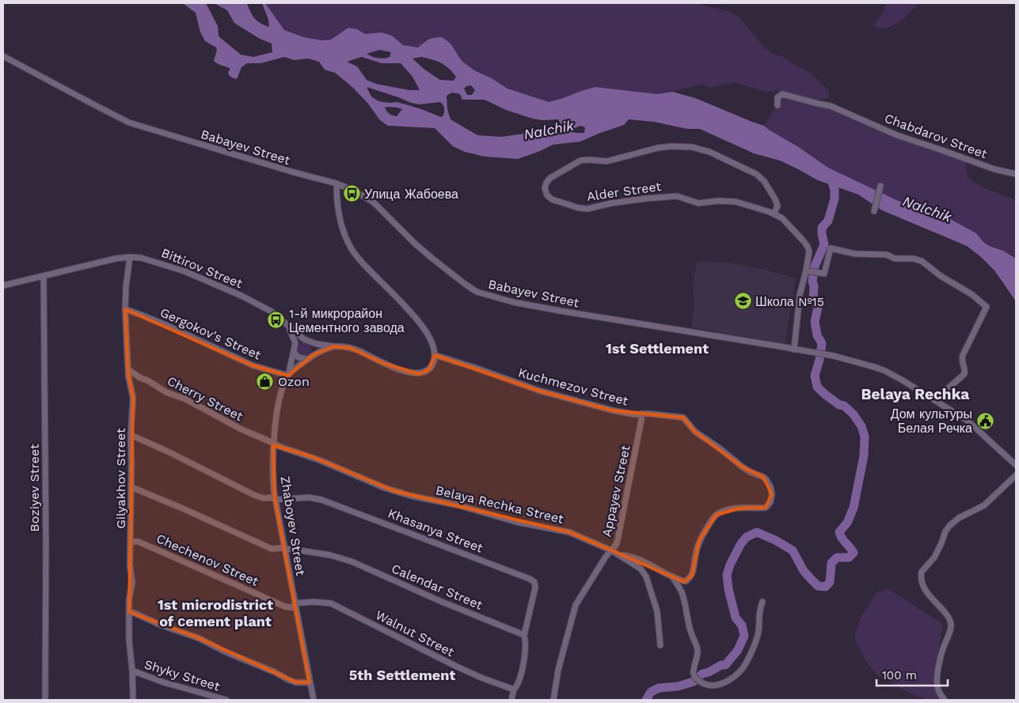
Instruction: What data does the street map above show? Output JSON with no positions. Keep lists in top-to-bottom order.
{
  "streets": {
    "street": [
      "Chabdarov Street",
      "Babayev Street",
      "Alder Street",
      "Bittirov Street",
      "Gergokov's Street",
      "Kuchmezov Street",
      "Cherry Street",
      "Gilyakhov Street",
      "Boziyev Street",
      "Appayev Street",
      "Belaya Rechka Street",
      "Zhaboyev Street",
      "Khasanya Street",
      "Chechenov Street",
      "Calendar Street",
      "Walnut Street",
      "Shyky Street"
    ]
  },
  "crossings": [
    ["Babayev Street", "Alder Street"],
    ["Bittirov Street", "Gilyakhov Street"],
    ["Bittirov Street", "Boziyev Street"],
    ["Bittirov Street", "Zhaboyev Street"],
    ["Gergokov's Street", "Gilyakhov Street"],
    ["Gergokov's Street", "Zhaboyev Street"],
    ["Kuchmezov Street", "Appayev Street"],
    ["Kuchmezov Street", "Belaya Rechka Street"],
    ["Cherry Street", "Gilyakhov Street"],
    ["Cherry Street", "Belaya Rechka Street"],
    ["Cherry Street", "Zhaboyev Street"],
    ["Gilyakhov Street", "Khasanya Street"],
    ["Gilyakhov Street", "Chechenov Street"],
    ["Gilyakhov Street", "Calendar Street"],
    ["Gilyakhov Street", "Shyky Street"],
    ["Appayev Street", "Belaya Rechka Street"],
    ["Belaya Rechka Street", "Zhaboyev Street"],
    ["Zhaboyev Street", "Khasanya Street"],
    ["Zhaboyev Street", "Chechenov Street"],
    ["Zhaboyev Street", "Calendar Street"],
    ["Zhaboyev Street", "Walnut Street"],
    ["Khasanya Street", "Calendar Street"],
    ["Chechenov Street", "Walnut Street"]
  ],
  "districts": [
    "1st Settlement",
    "Belaya Rechka",
    "1st microdistrict of сement plant",
    "5th Settlement"
  ],
  "water": ["Nalchik"],
  "places": {
    "bus stop": ["Улица Жабоева", "1-й микрорайон Цементного завода"],
    "school or university": ["Школа №15"],
    "shop": ["Ozon"],
    "public building": ["Дом культуры Белая Речка"]
  },
  "scale_bar": "100 m"
}
